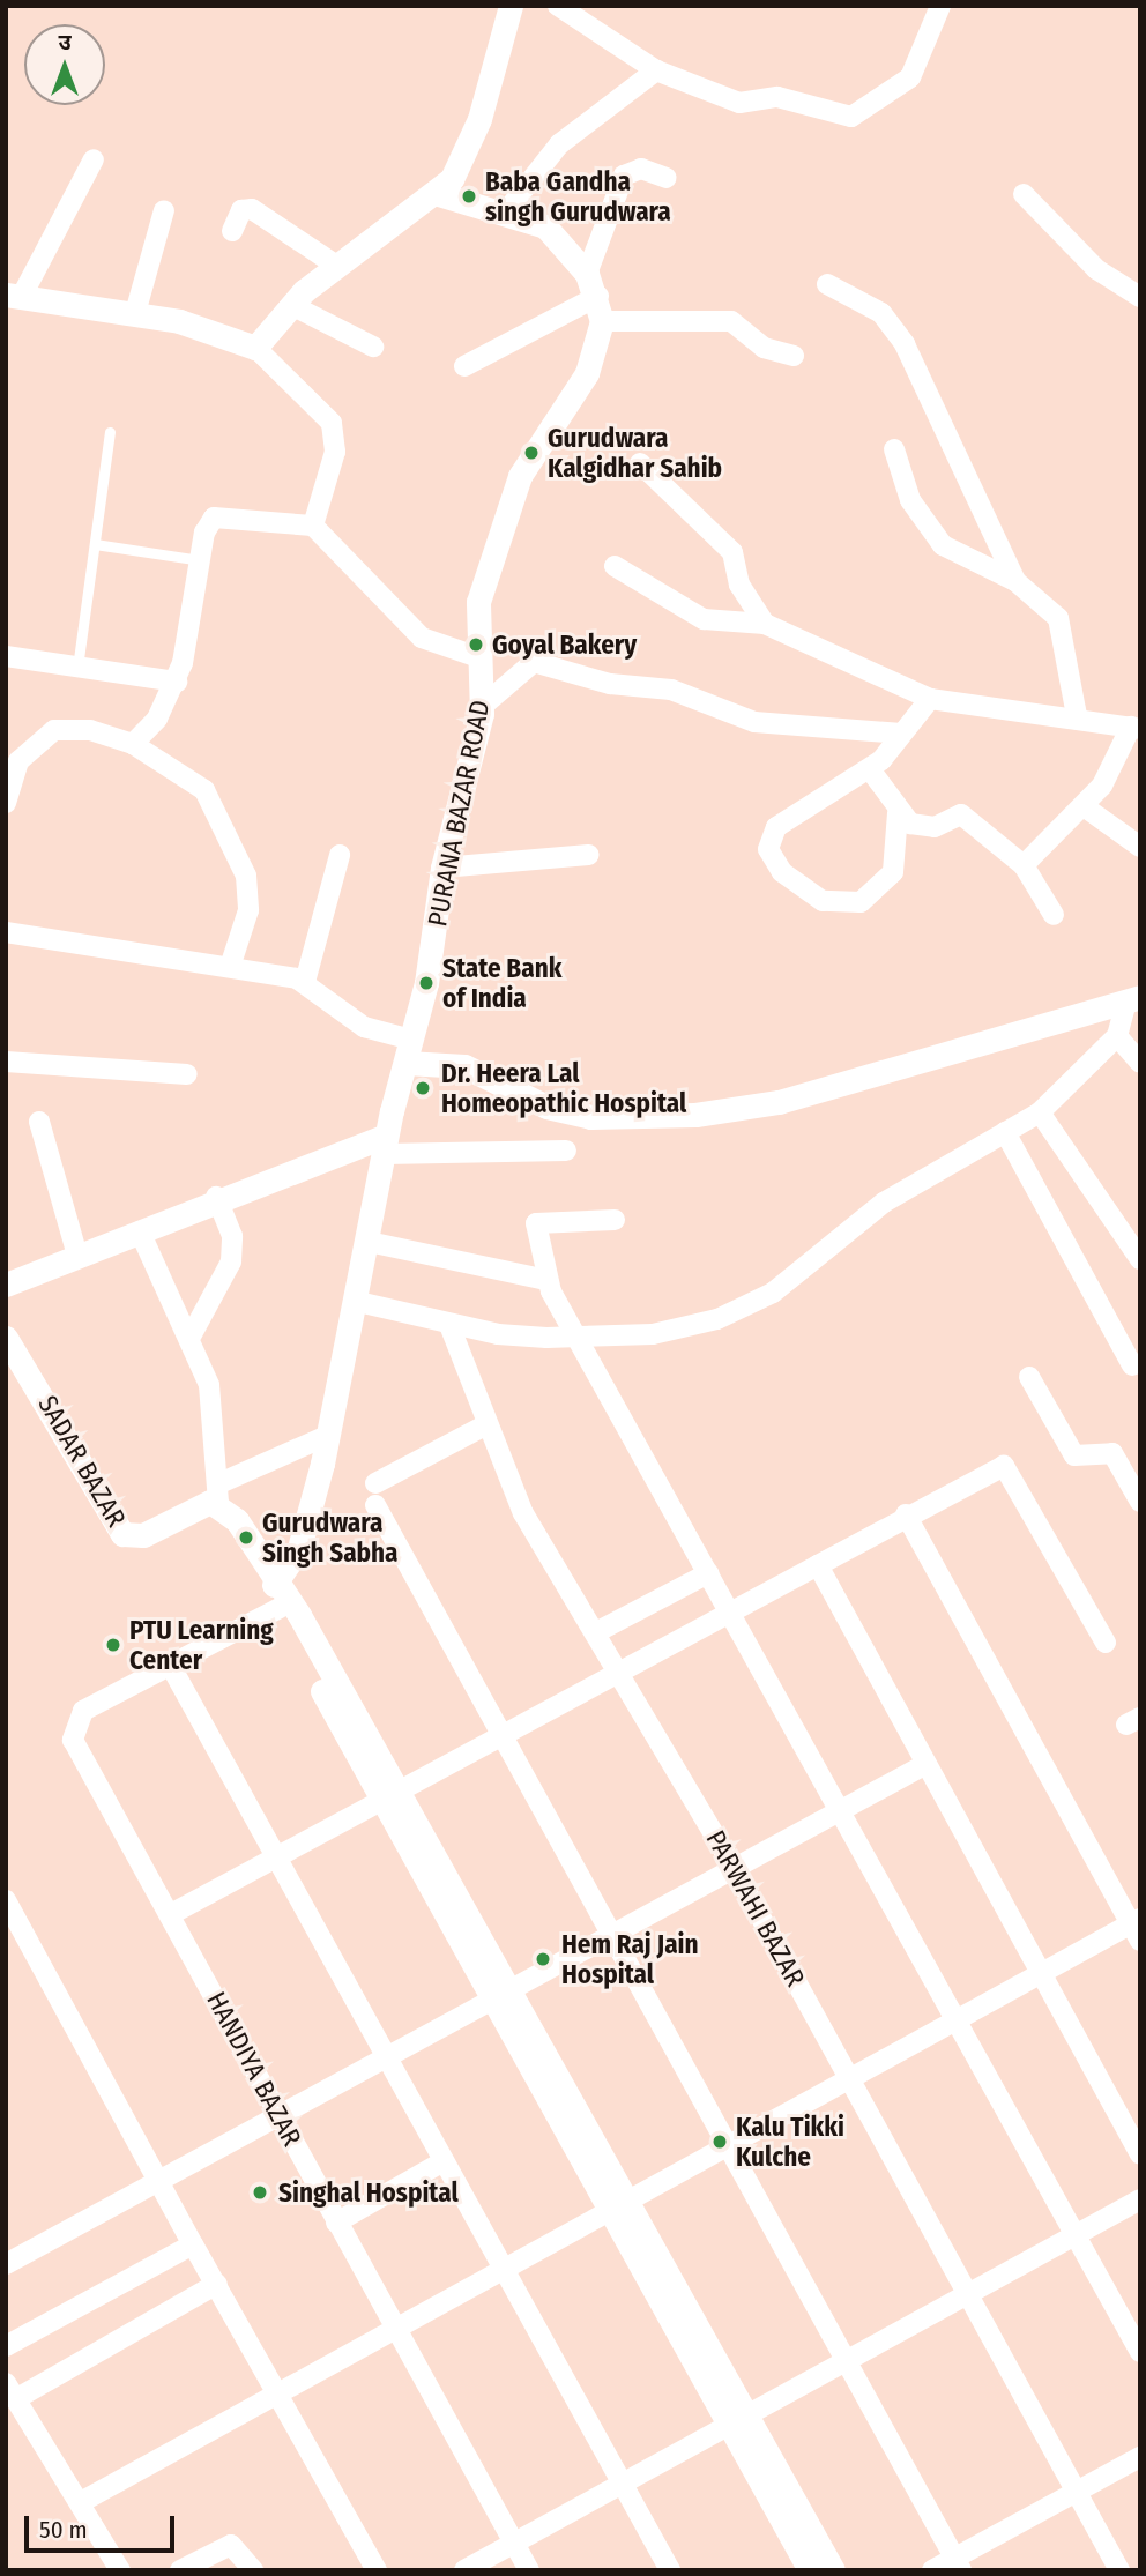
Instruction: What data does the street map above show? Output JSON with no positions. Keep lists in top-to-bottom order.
{
  "streets": {
    "street": [
      "PURANA BAZAR ROAD",
      "SADAR BAZAR",
      "PARWAHI BAZAR",
      "HANDIYA BAZAR"
    ]
  },
  "places": [
    "Baba Gandha singh Gurudwara",
    "Gurudwara Kalgidhar Sahib",
    "Goyal Bakery",
    "State Bank of India",
    "Dr. Heera Lal Homeopathic Hospital",
    "Gurudwara Singh Sabha",
    "PTU Learning Center",
    "Hem Raj Jain Hospital",
    "Kalu Tikki Kulche",
    "Singhal Hospital"
  ],
  "scale_bar": "50 m",
  "north": "top"
}
